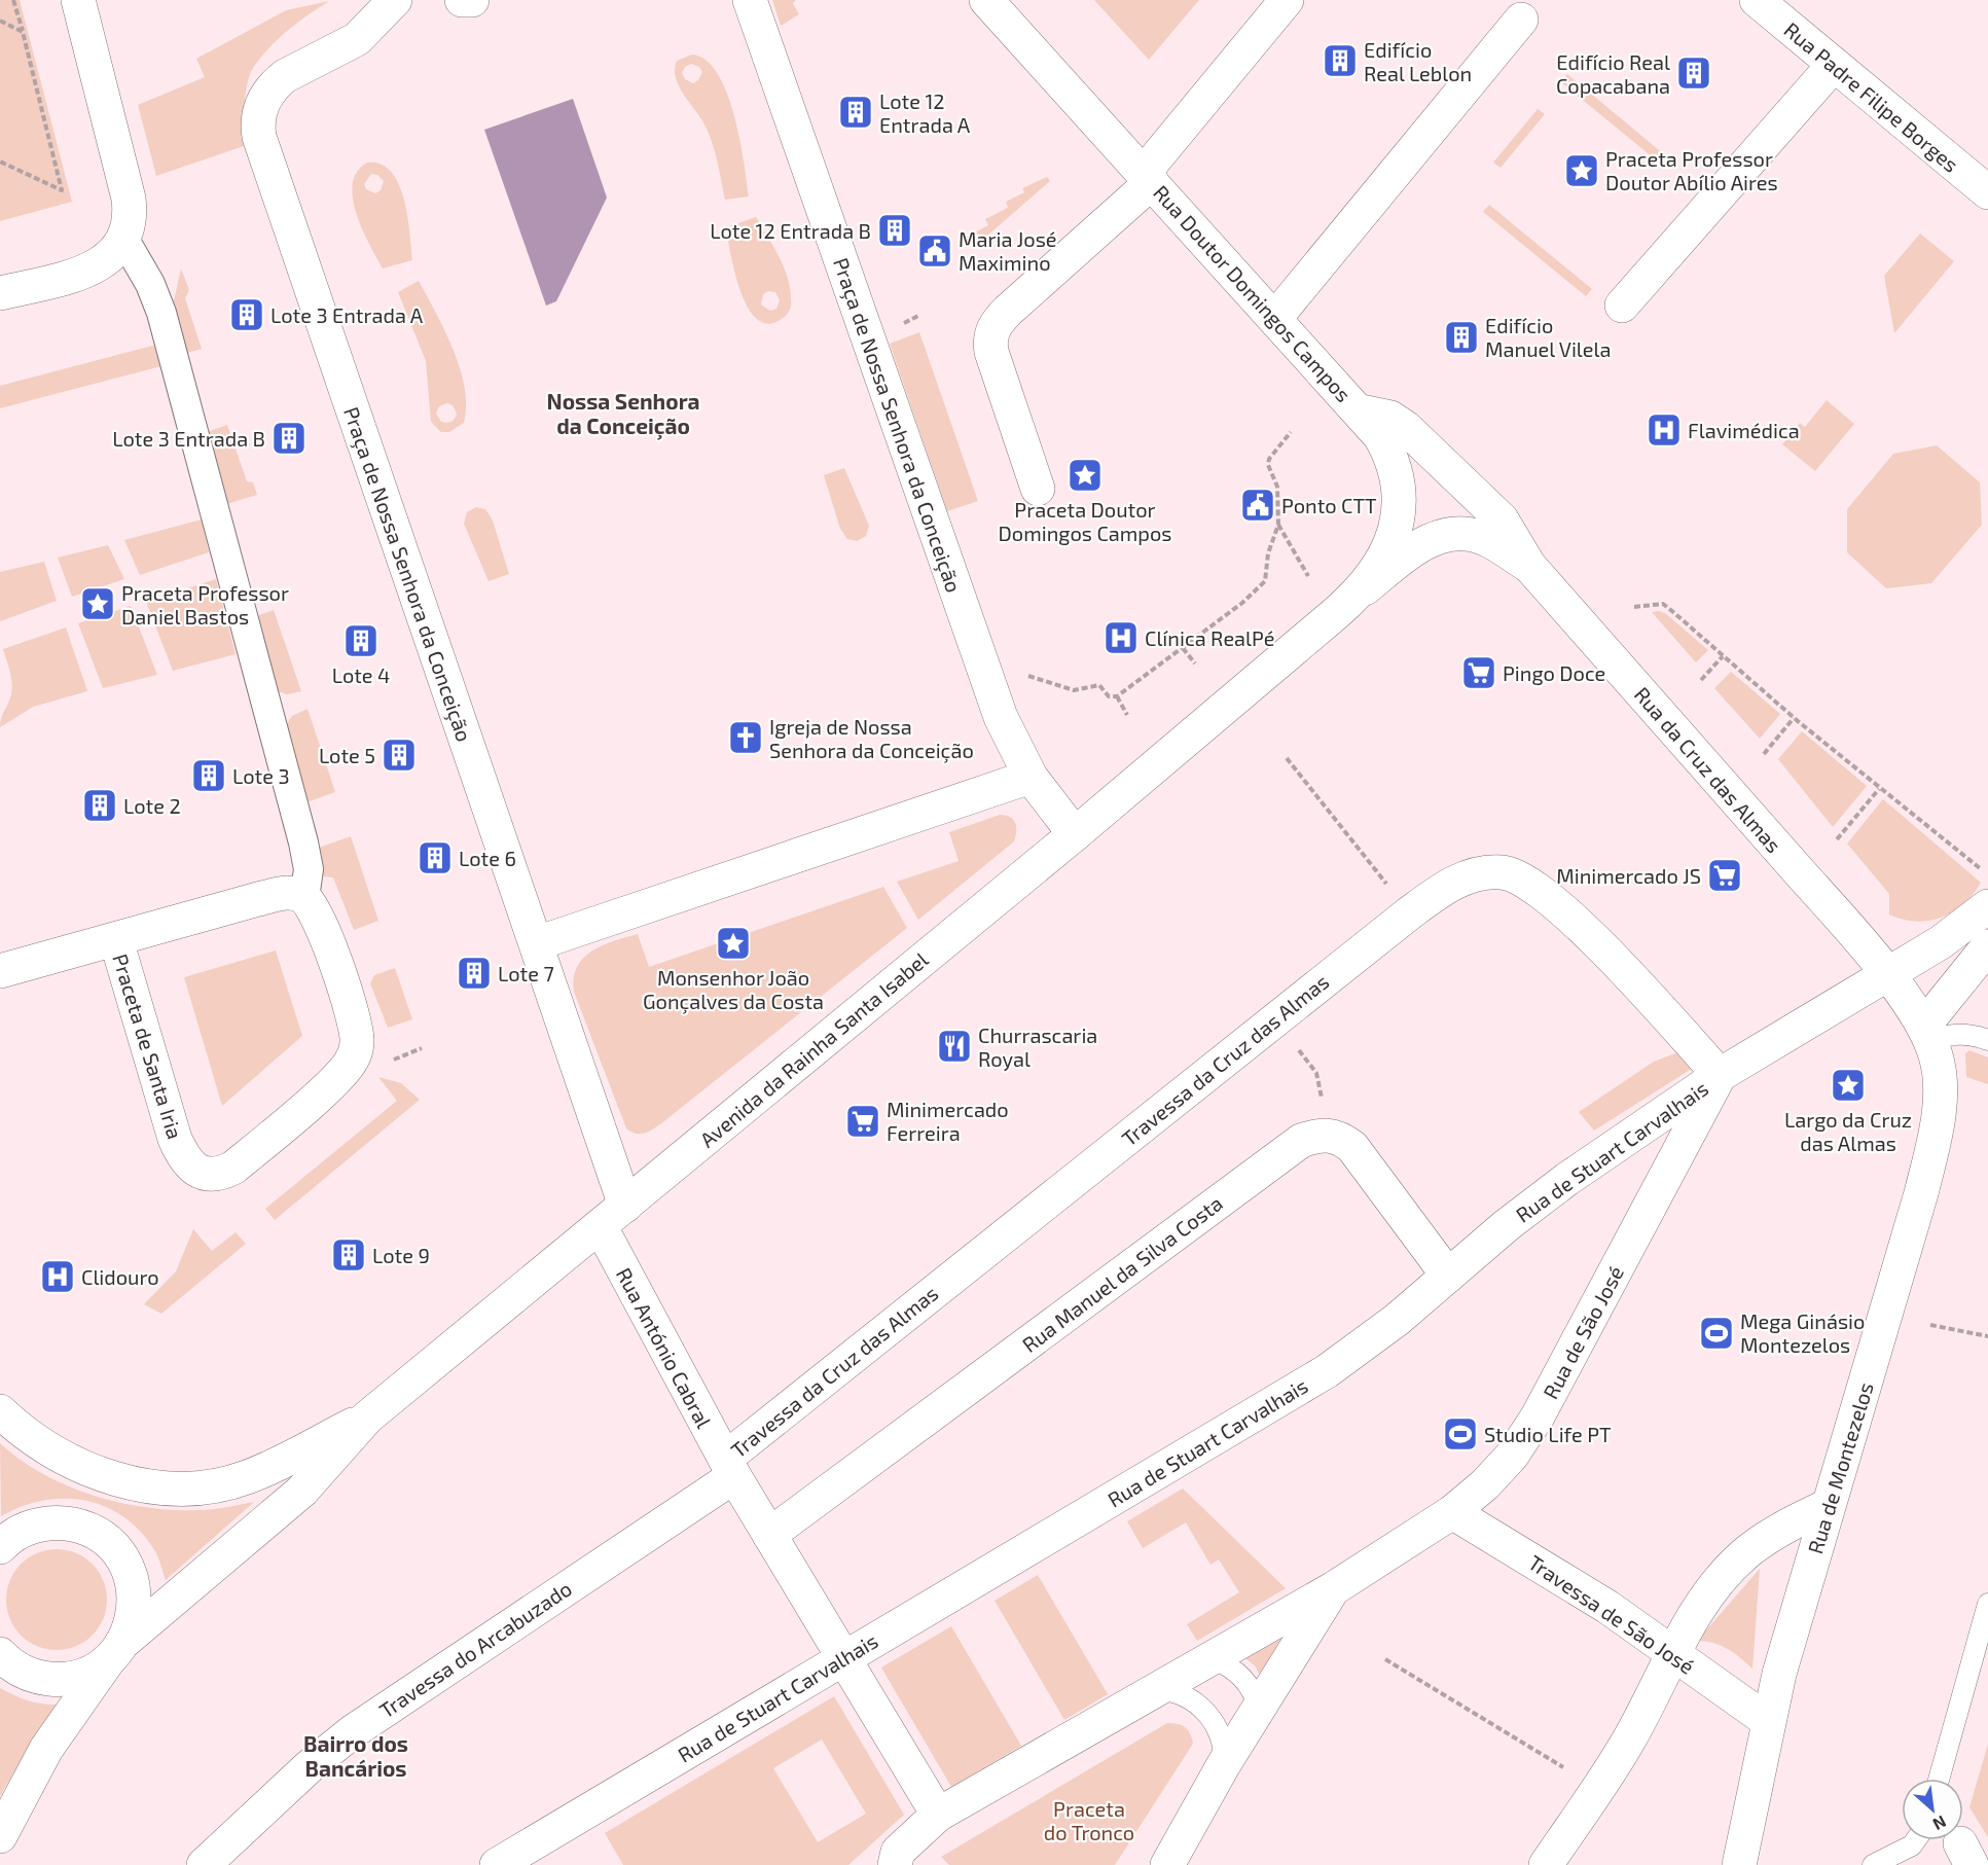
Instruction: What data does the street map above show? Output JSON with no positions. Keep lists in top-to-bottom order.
{
  "streets": {
    "street": [
      "Rua Padre Filipe Borges",
      "Rua Doutor Domingos Campos",
      "Praça de Nossa Senhora da Conceição",
      "Rua da Cruz das Almas",
      "Praceta de Santa Iria",
      "Avenida da Rainha Santa Isabel",
      "Travessa da Cruz das Almas",
      "Rua de Stuart Carvalhais",
      "Rua Manuel da Silva Costa",
      "Rua de São José",
      "Rua António Cabral",
      "Rua de Montezelos",
      "Travessa de São José",
      "Travessa do Arcabuzado"
    ]
  },
  "crossings": [
    ["Rua Doutor Domingos Campos", "Rua da Cruz das Almas"],
    ["Rua Doutor Domingos Campos", "Avenida da Rainha Santa Isabel"],
    ["Praça de Nossa Senhora da Conceição", "Avenida da Rainha Santa Isabel"],
    ["Rua da Cruz das Almas", "Rua de Stuart Carvalhais"],
    ["Rua da Cruz das Almas", "Rua de Montezelos"],
    ["Avenida da Rainha Santa Isabel", "Rua António Cabral"],
    ["Travessa da Cruz das Almas", "Rua de Stuart Carvalhais"],
    ["Travessa da Cruz das Almas", "Rua de São José"],
    ["Travessa da Cruz das Almas", "Rua António Cabral"],
    ["Travessa da Cruz das Almas", "Travessa do Arcabuzado"],
    ["Rua de Stuart Carvalhais", "Rua Manuel da Silva Costa"],
    ["Rua de Stuart Carvalhais", "Rua de São José"],
    ["Rua de Stuart Carvalhais", "Rua António Cabral"],
    ["Rua de Stuart Carvalhais", "Rua de Montezelos"],
    ["Rua Manuel da Silva Costa", "Rua António Cabral"],
    ["Rua de São José", "Travessa de São José"],
    ["Rua António Cabral", "Travessa do Arcabuzado"],
    ["Rua de Montezelos", "Travessa de São José"]
  ],
  "districts": ["Nossa Senhora da Conceição", "Bairro dos Bancários"],
  "parks": ["Praceta do Tronco"],
  "places": {
    "building": [
      "Edifício Real Leblon",
      "Edifício Real Copacabana",
      "Lote 12 Entrada A",
      "Lote 12 Entrada B",
      "Lote 3 Entrada A",
      "Edifício Manuel Vilela",
      "Lote 3 Entrada B",
      "Lote 4",
      "Lote 5",
      "Lote 3",
      "Lote 2",
      "Lote 6",
      "Lote 7",
      "Lote 9"
    ],
    "place": [
      "Praceta Professor Doutor Abílio Aires",
      "Praceta Doutor Domingos Campos",
      "Praceta Professor Daniel Bastos",
      "Monsenhor João Gonçalves da Costa",
      "Largo da Cruz das Almas"
    ],
    "public building": ["Maria José Maximino", "Ponto CTT"],
    "hospital": ["Flavimédica", "Clínica RealPé", "Clidouro"],
    "supermarket": ["Pingo Doce", "Minimercado JS", "Minimercado Ferreira"],
    "church": ["Igreja de Nossa Senhora da Conceição"],
    "restaurant": ["Churrascaria Royal"],
    "sports": ["Mega Ginásio Montezelos", "Studio Life PT"]
  },
  "north": "bottom right"
}
